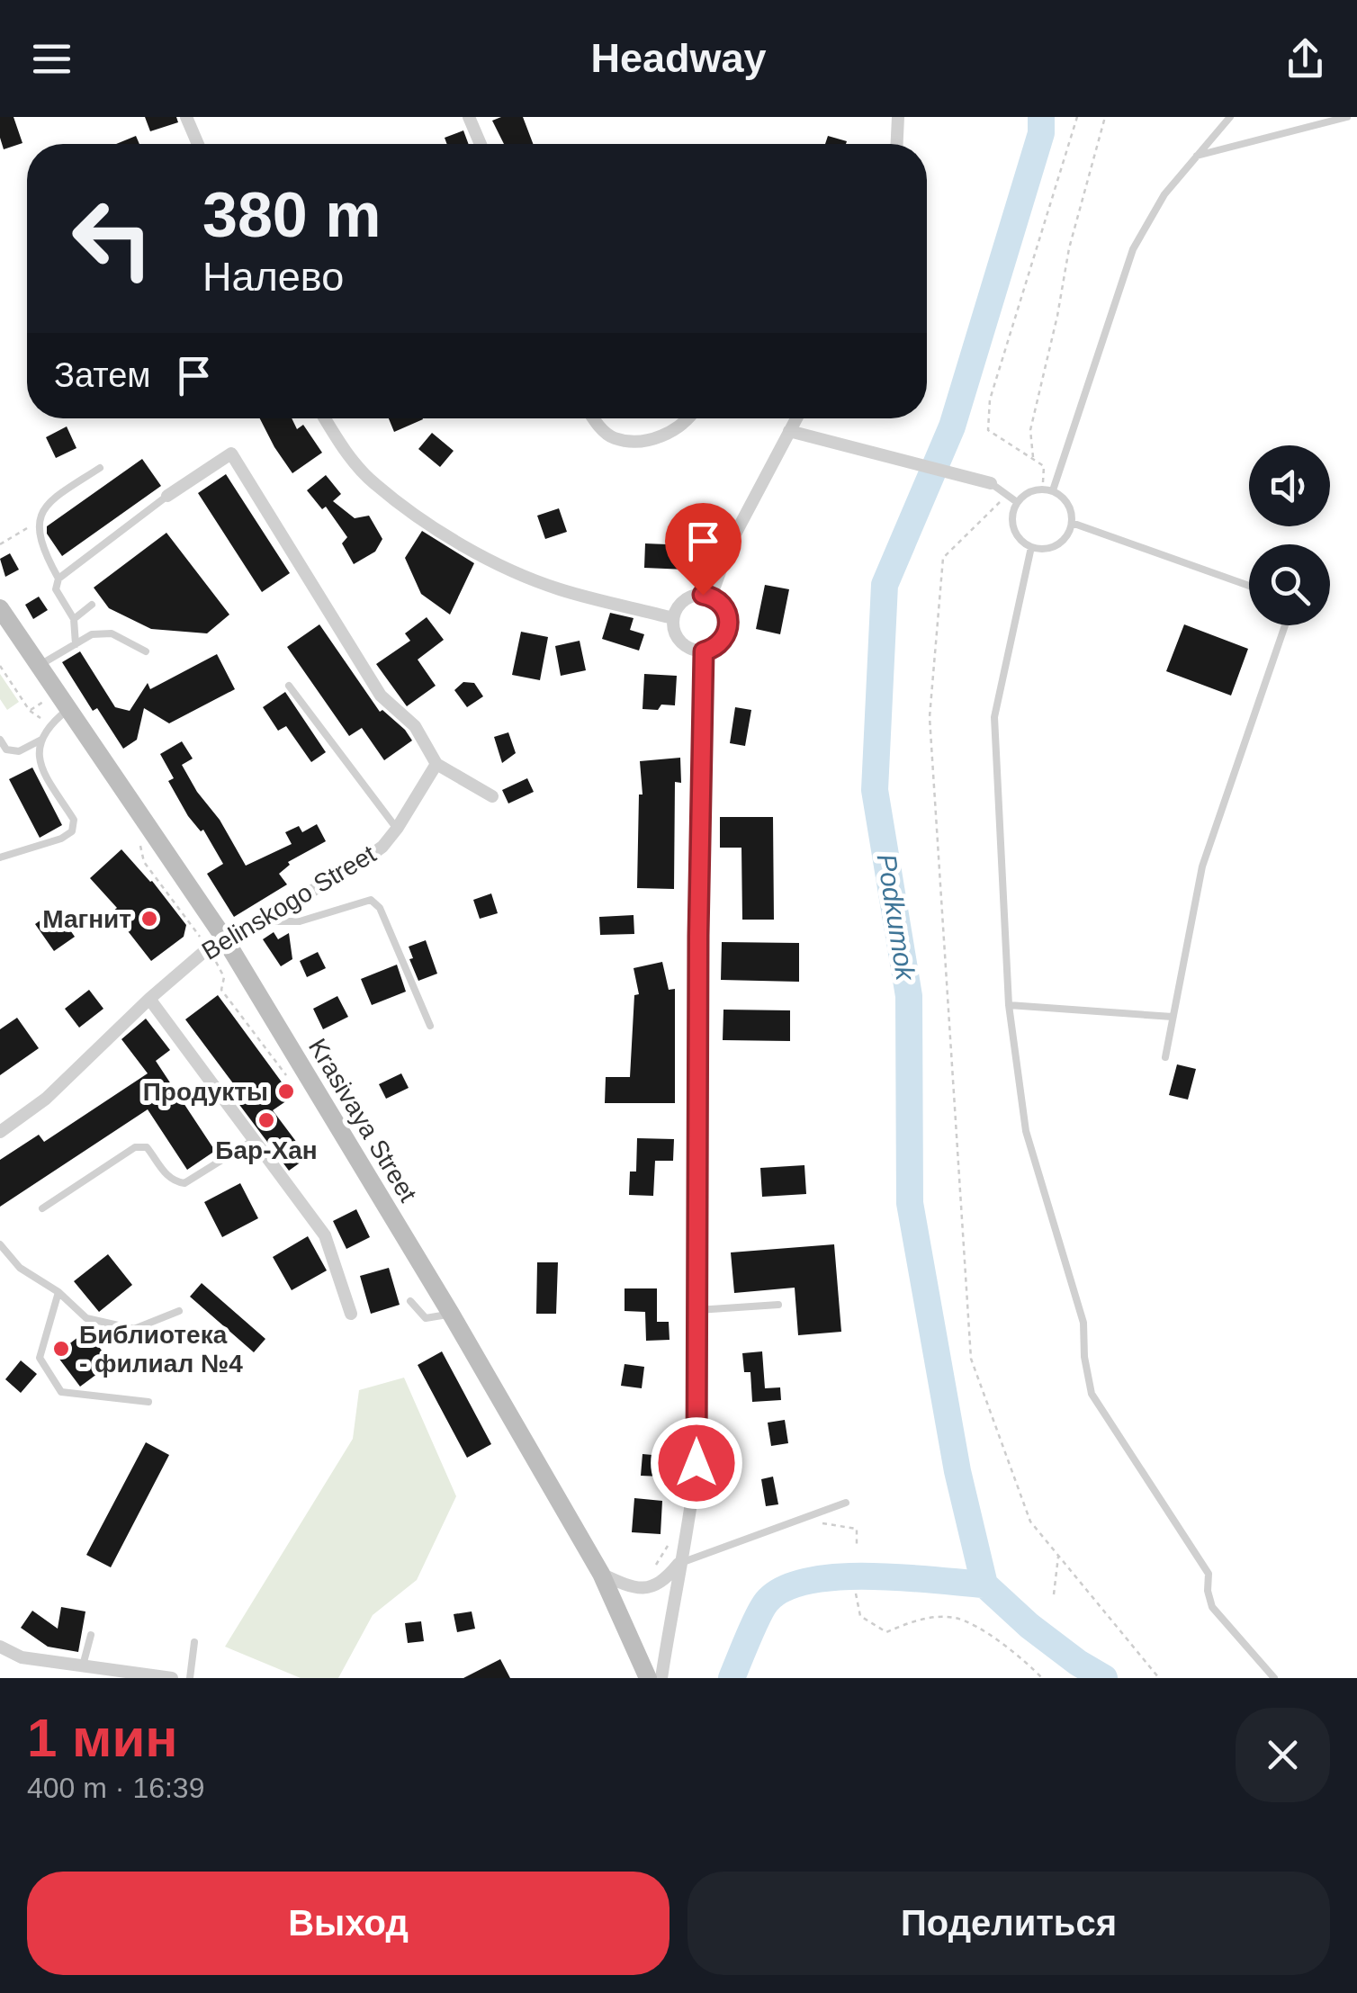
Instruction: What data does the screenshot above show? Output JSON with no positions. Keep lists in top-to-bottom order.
{
  "streets": {
    "main road": ["Krasivaya Street"],
    "street": ["Belinskogo Street"]
  },
  "crossings": [
    ["Belinskogo Street", "Krasivaya Street"]
  ],
  "water": ["Podkumok"],
  "places": [
    "Магнит",
    "Продукты",
    "Бар-Хан",
    "Библиотека - филиал №4"
  ],
  "page": {
    "header": "Headway",
    "turn": ["380 m", "Налево"],
    "then": "Затем",
    "heading": ["1 мин", "400 m · 16:39"],
    "buttons": ["Выход", "Поделиться"]
  }
}
